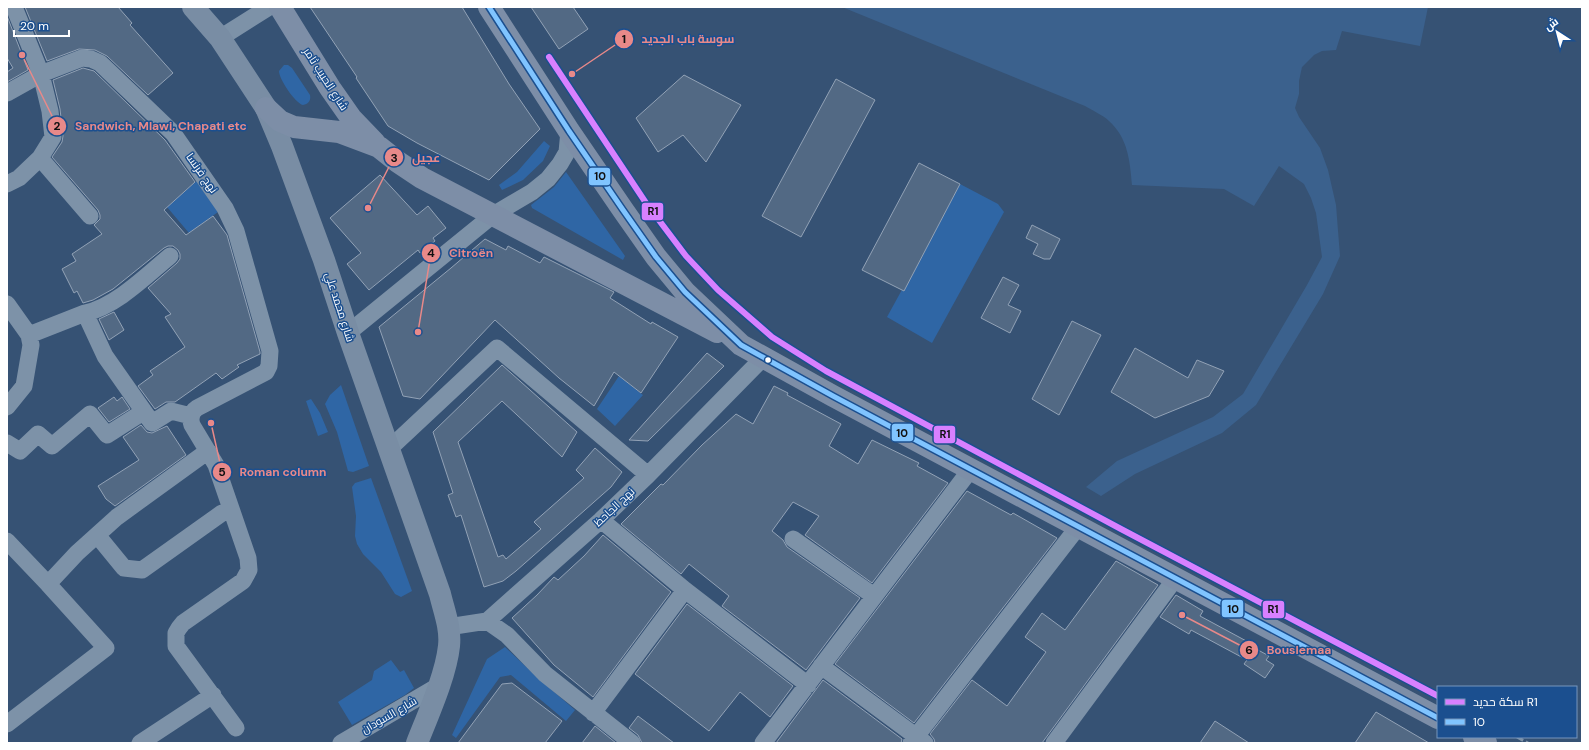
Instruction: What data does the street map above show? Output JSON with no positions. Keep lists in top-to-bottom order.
{
  "streets": {
    "main road": ["شارع الحبيب ثامر", "شارع محمد علي"],
    "street": ["نهج فرنسا", "نهج الجاحظ", "شارع السودان"]
  },
  "crossings": [
    ["شارع محمد علي", "شارع السودان"]
  ],
  "places": [
    "Sandwich, Mlawi, Chapati etc",
    "سوسة باب الجديد",
    "عجيل",
    "Citroën",
    "Roman column",
    "Bouslemaa"
  ],
  "lines": ["transit line 10", "rail line R1"],
  "legend": ["سكة حديد R1", "10"],
  "scale_bar": "20 m",
  "north": "top left"
}
